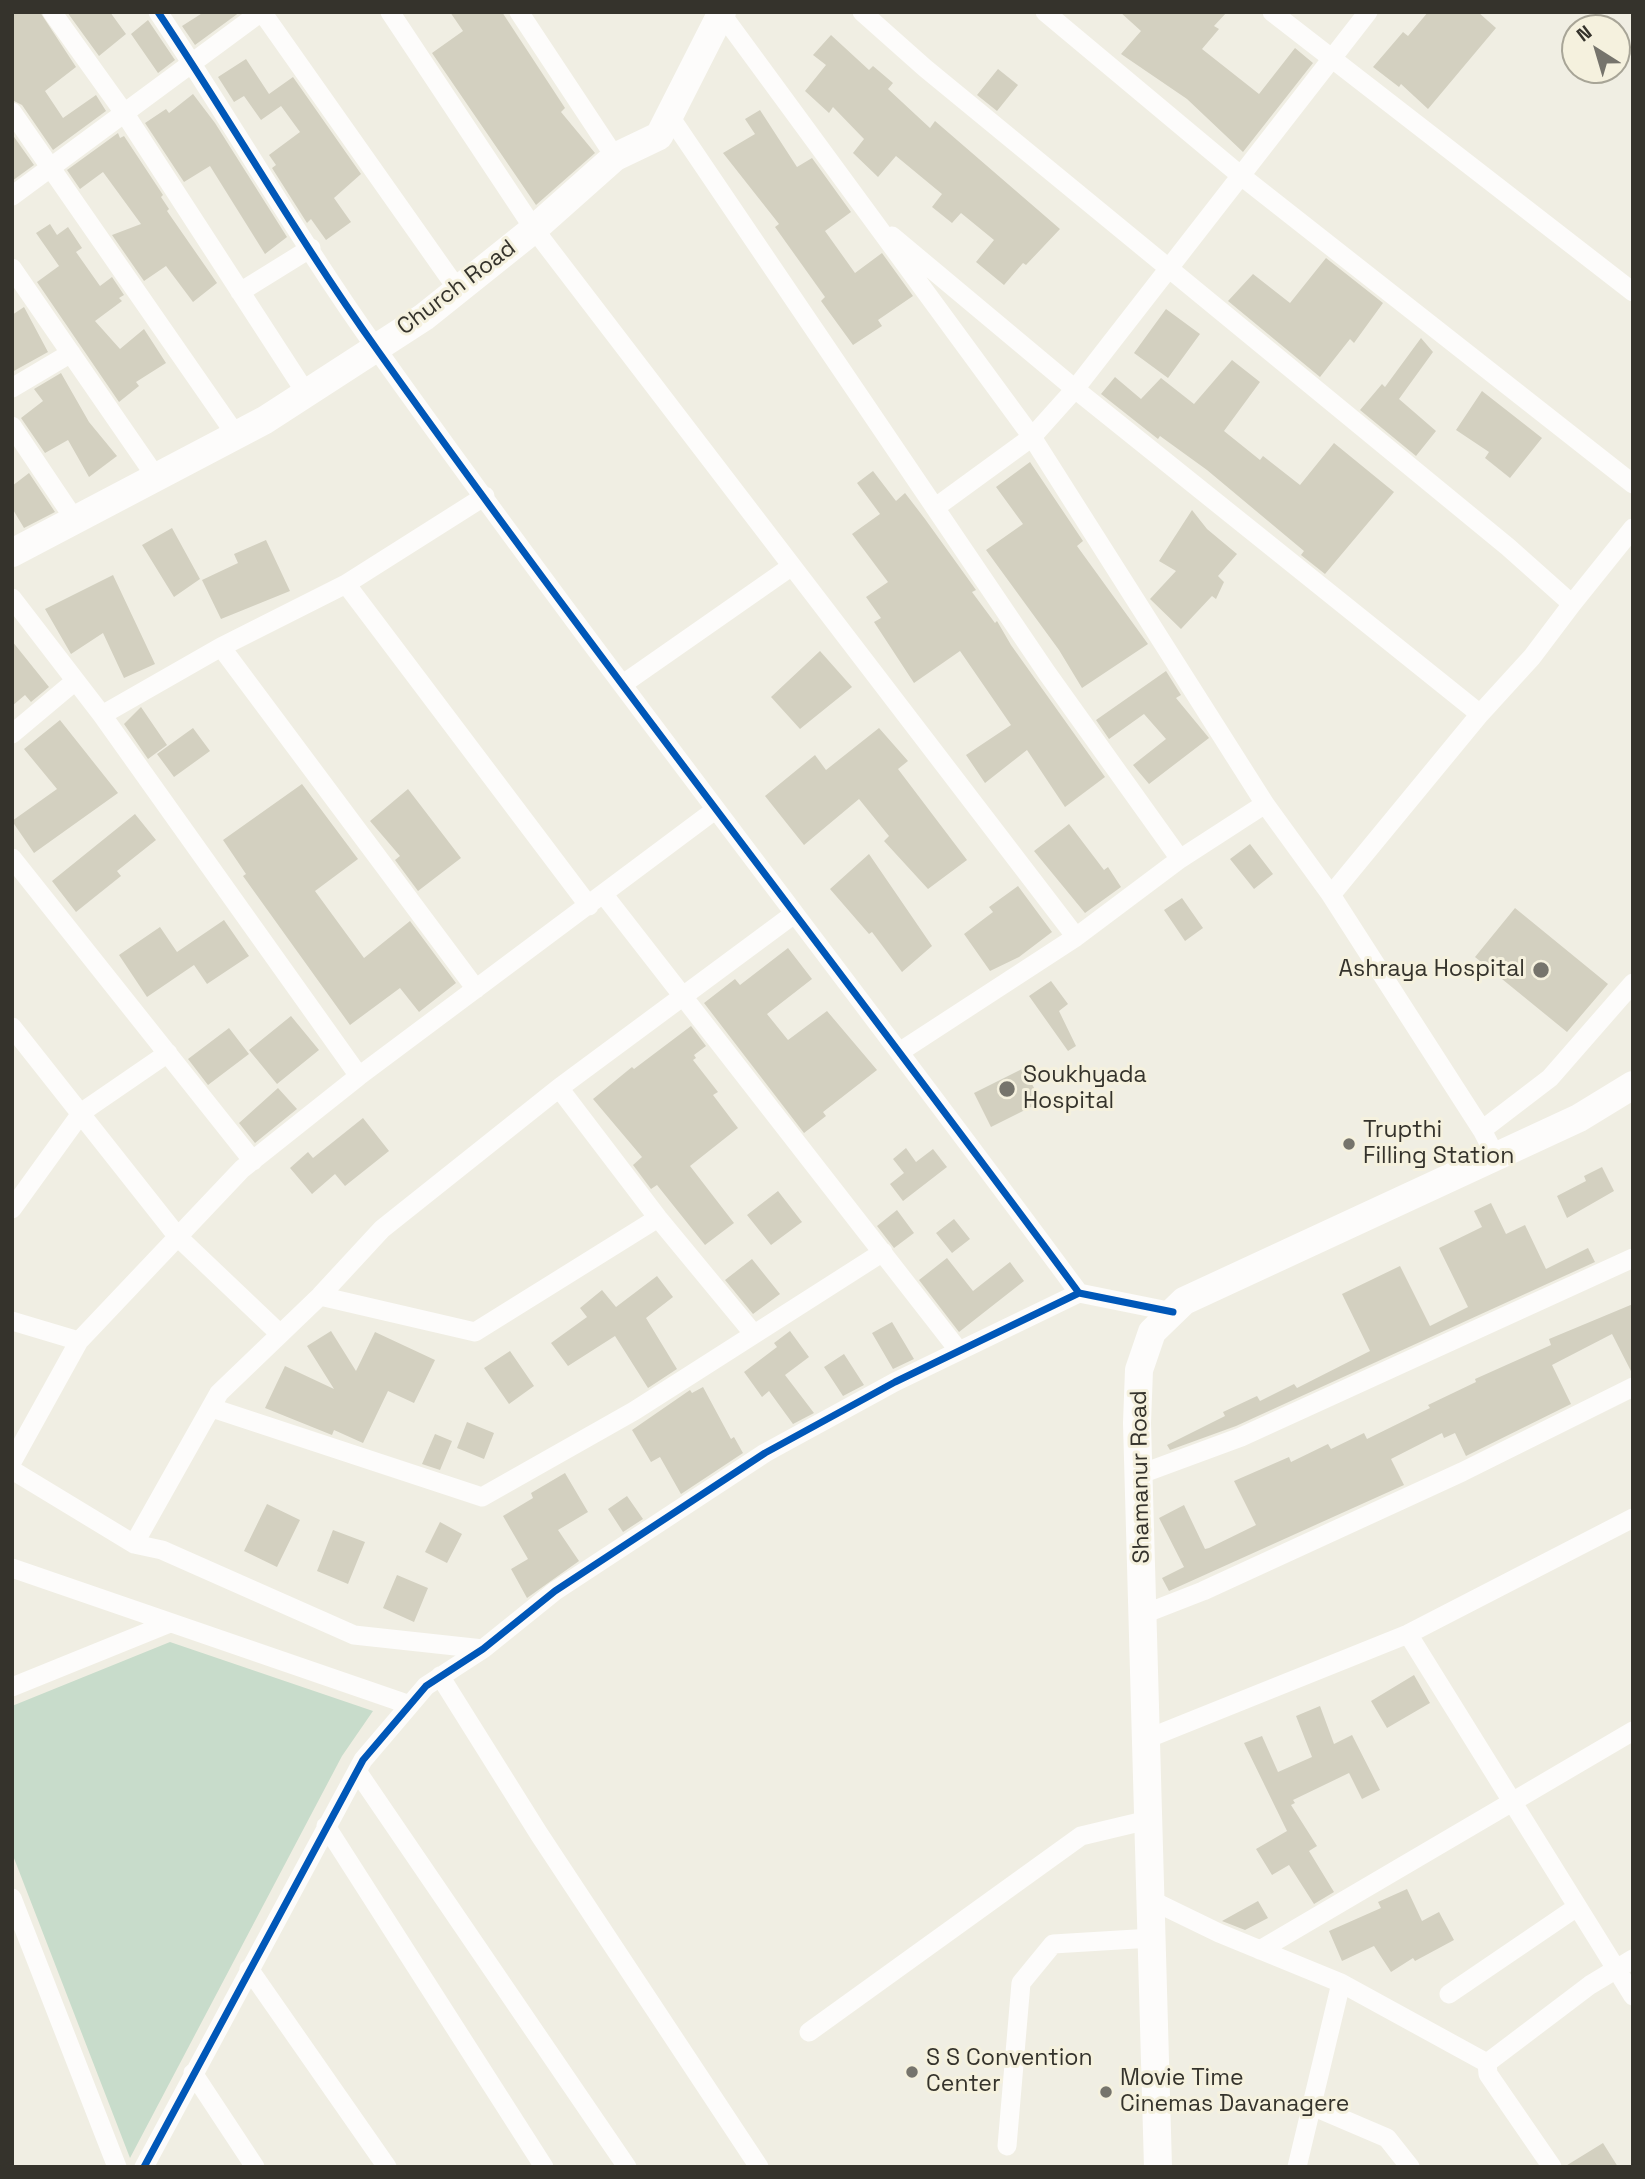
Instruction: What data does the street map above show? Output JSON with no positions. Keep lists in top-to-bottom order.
{
  "streets": {
    "main road": ["Church Road", "Shamanur Road"]
  },
  "places": [
    "Ashraya Hospital",
    "Soukhyada Hospital",
    "Trupthi Filling Station",
    "S S Convention Center",
    "Movie Time Cinemas Davanagere"
  ],
  "north": "top left"
}
